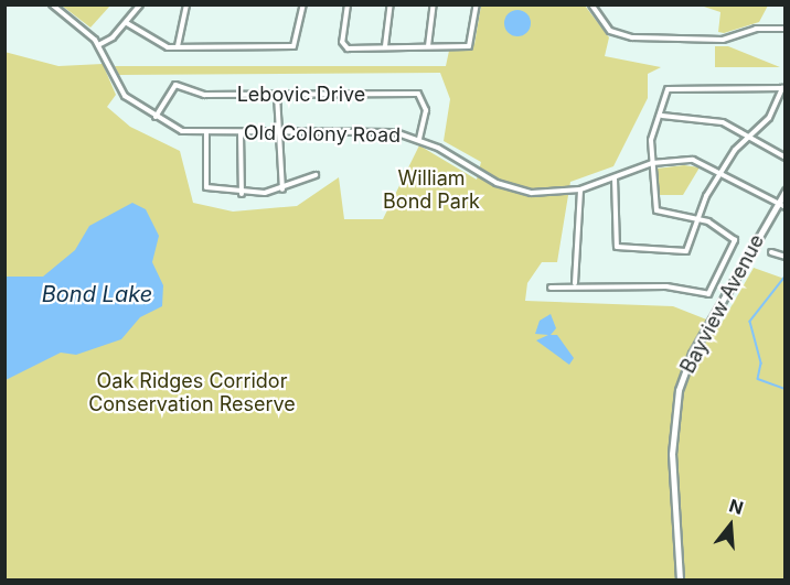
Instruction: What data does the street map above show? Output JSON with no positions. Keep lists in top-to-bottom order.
{
  "streets": {
    "main road": ["Bayview Avenue"],
    "street": ["Lebovic Drive", "Old Colony Road"]
  },
  "crossings": [
    ["Lebovic Drive", "Old Colony Road"],
    ["Old Colony Road", "Bayview Avenue"]
  ],
  "water": ["Bond Lake"],
  "parks": ["William Bond Park", "Oak Ridges Corridor Conservation Reserve"],
  "north": "top"
}
